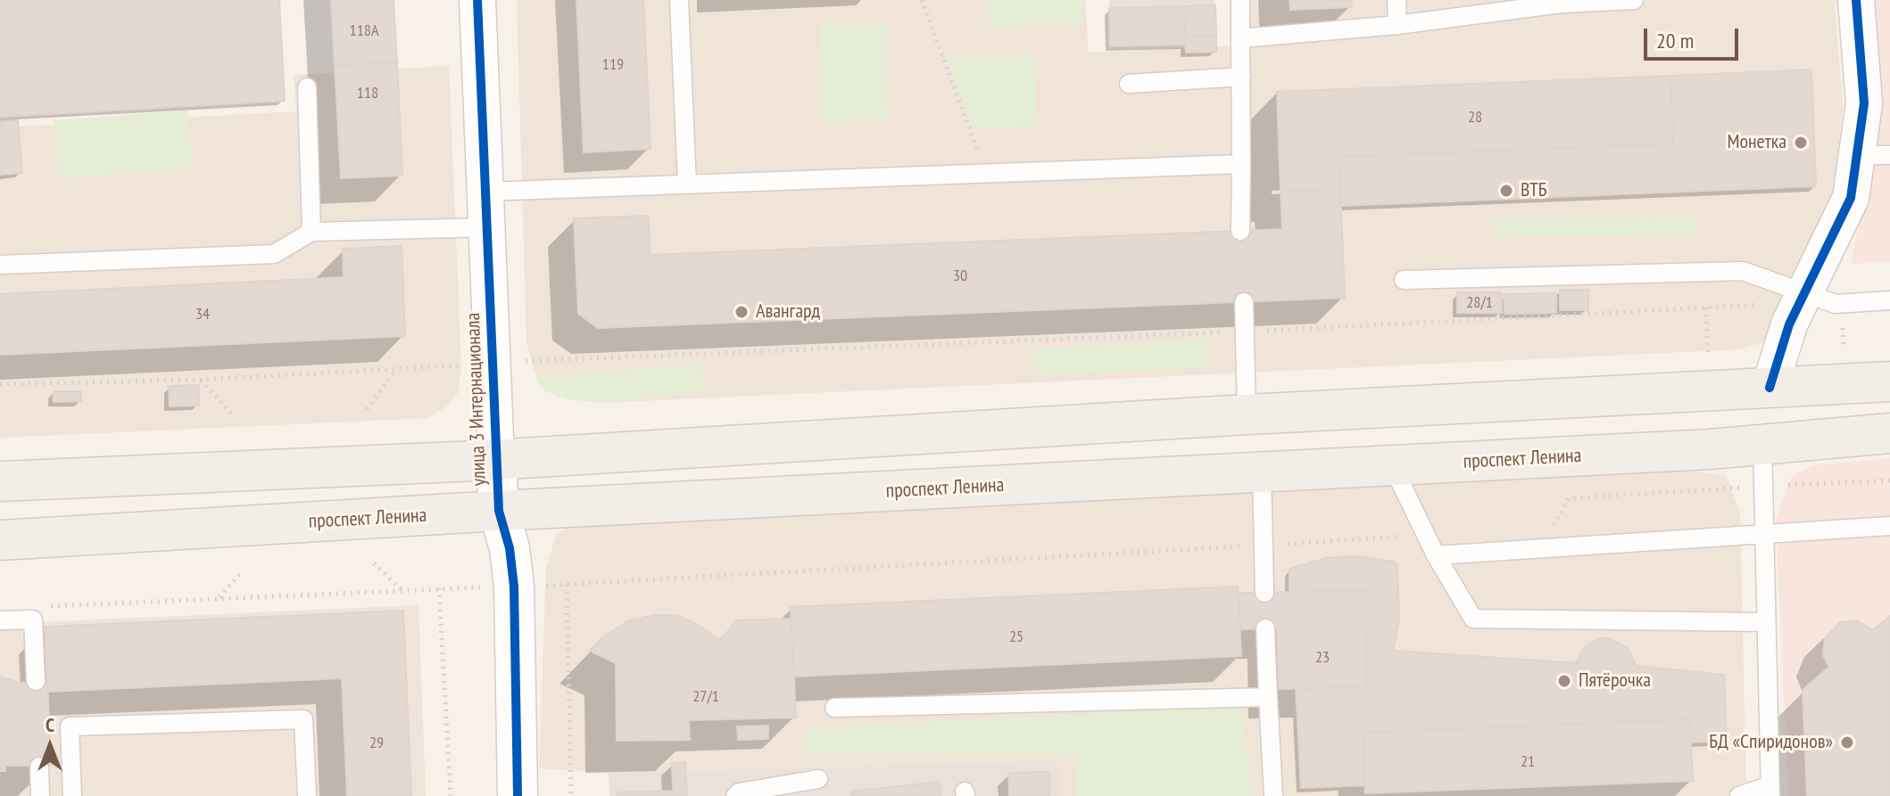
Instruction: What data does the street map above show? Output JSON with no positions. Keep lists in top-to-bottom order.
{
  "streets": {
    "main road": ["проспект Ленина"],
    "street": ["улица 3 Интернационала"]
  },
  "crossings": [
    ["улица 3 Интернационала", "проспект Ленина"]
  ],
  "places": [
    "Монетка",
    "ВТБ",
    "Авангард",
    "Пятёрочка",
    "БД «Спиридонов»"
  ],
  "house_numbers": [
    "118А",
    "119",
    "118",
    "28",
    "30",
    "28/1",
    "34",
    "25",
    "23",
    "27/1",
    "29",
    "21"
  ],
  "scale_bar": "20 m",
  "north": "top"
}
